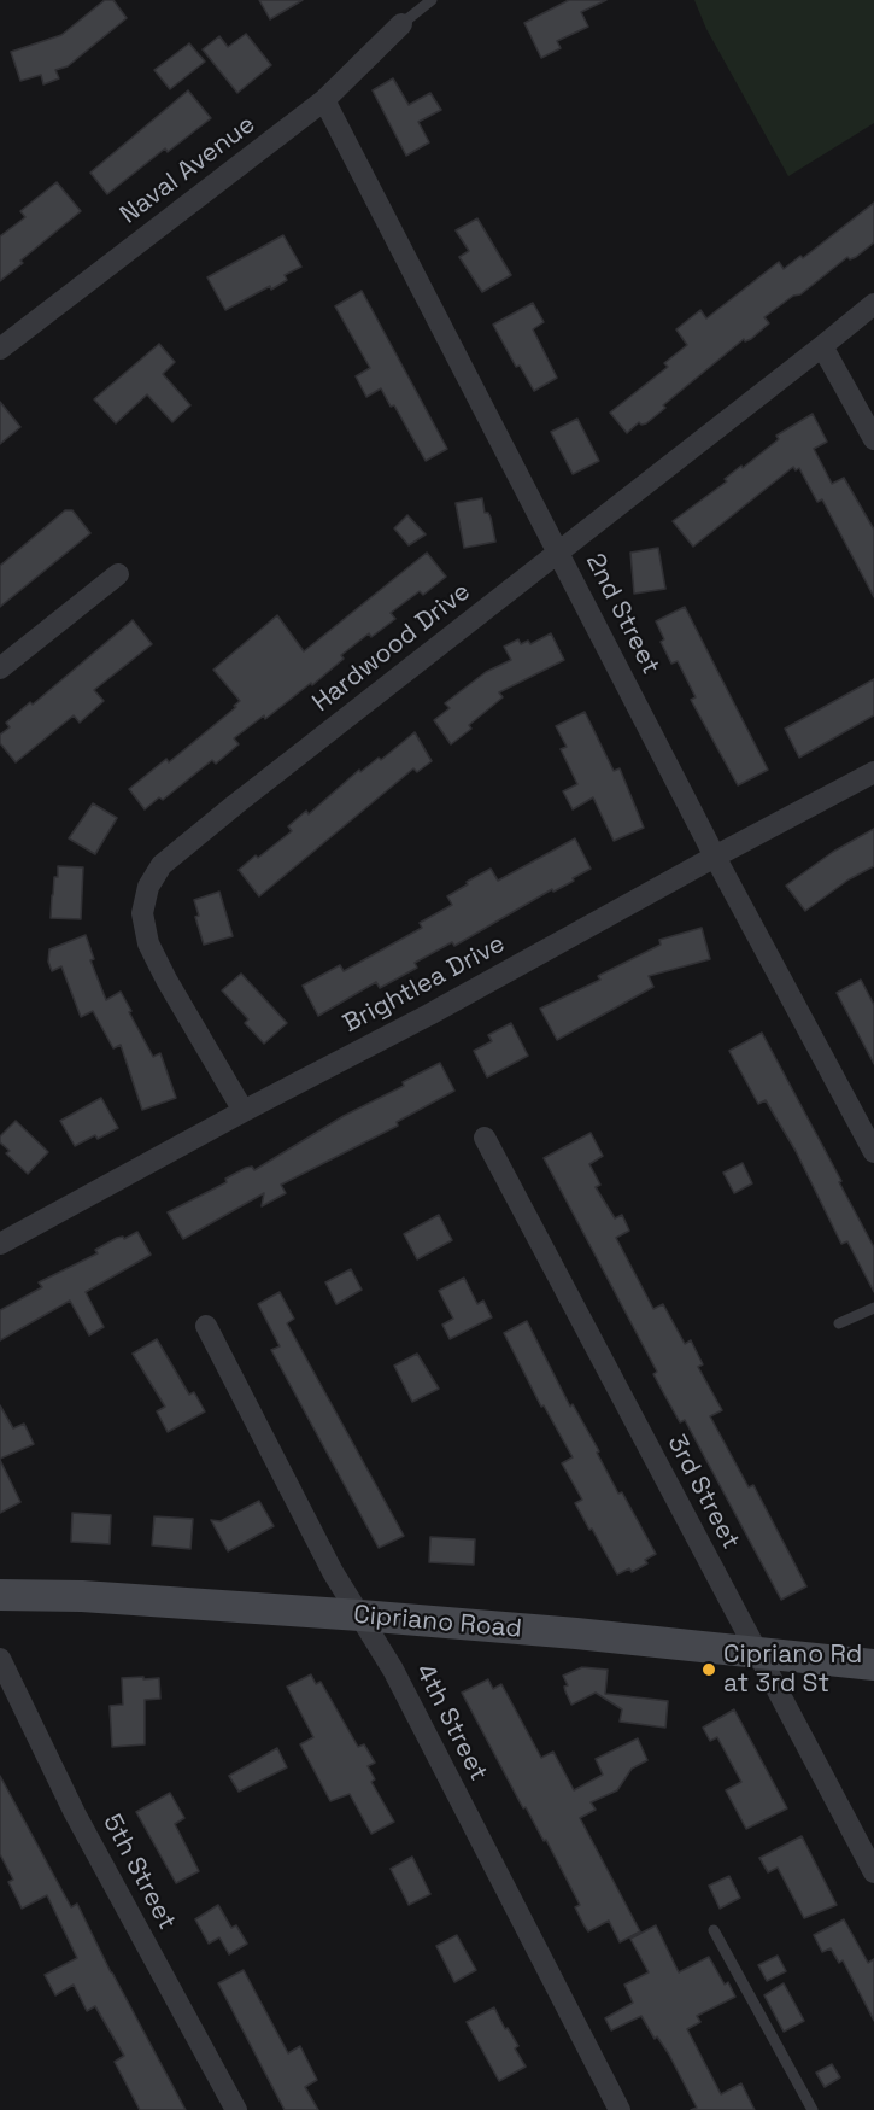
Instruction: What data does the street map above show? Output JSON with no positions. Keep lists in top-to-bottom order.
{
  "streets": {
    "street": [
      "Naval Avenue",
      "2nd Street",
      "Hardwood Drive",
      "Brightlea Drive",
      "3rd Street",
      "Cipriano Road",
      "4th Street",
      "5th Street"
    ]
  },
  "crossings": [
    ["Naval Avenue", "2nd Street"],
    ["2nd Street", "Hardwood Drive"],
    ["2nd Street", "Brightlea Drive"],
    ["Hardwood Drive", "Brightlea Drive"],
    ["3rd Street", "Cipriano Road"],
    ["Cipriano Road", "4th Street"]
  ],
  "places": ["Cipriano Rd at 3rd St"]
}
